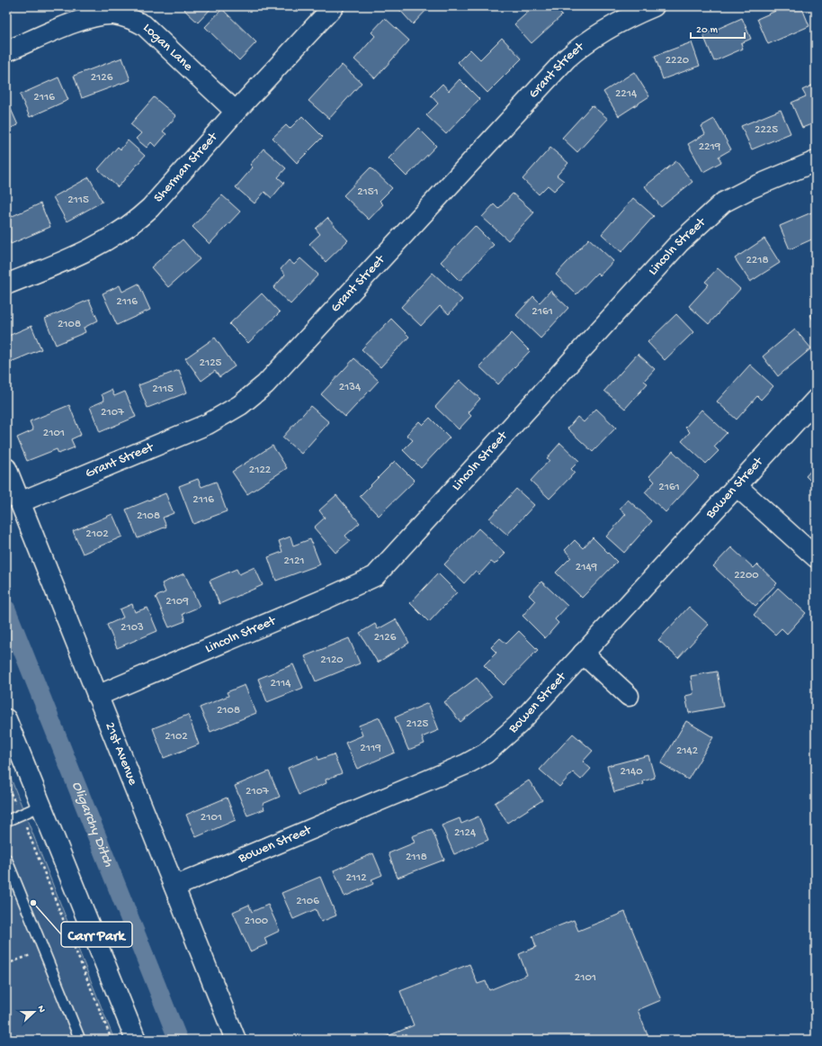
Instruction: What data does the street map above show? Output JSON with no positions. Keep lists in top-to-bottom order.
{
  "streets": {
    "street": [
      "Logan Lane",
      "Grant Street",
      "Sherman Street",
      "Lincoln Street",
      "Bowen Street",
      "21st Avenue"
    ]
  },
  "crossings": [
    ["Logan Lane", "Sherman Street"],
    ["Grant Street", "21st Avenue"],
    ["Lincoln Street", "21st Avenue"],
    ["Bowen Street", "21st Avenue"]
  ],
  "water": ["Oligarchy Ditch"],
  "places": ["Carr Park"],
  "house_numbers": [
    "2220",
    "2126",
    "2214",
    "2116",
    "2225",
    "2219",
    "2151",
    "2115",
    "2218",
    "2116",
    "2161",
    "2108",
    "2125",
    "2134",
    "2115",
    "2107",
    "2101",
    "2122",
    "2161",
    "2116",
    "2108",
    "2102",
    "2121",
    "2149",
    "2200",
    "2109",
    "2103",
    "2126",
    "2120",
    "2114",
    "2108",
    "2125",
    "2102",
    "2119",
    "2142",
    "2140",
    "2107",
    "2101",
    "2124",
    "2118",
    "2112",
    "2106",
    "2100",
    "2101"
  ],
  "scale_bar": "20 m",
  "north": "right"
}
